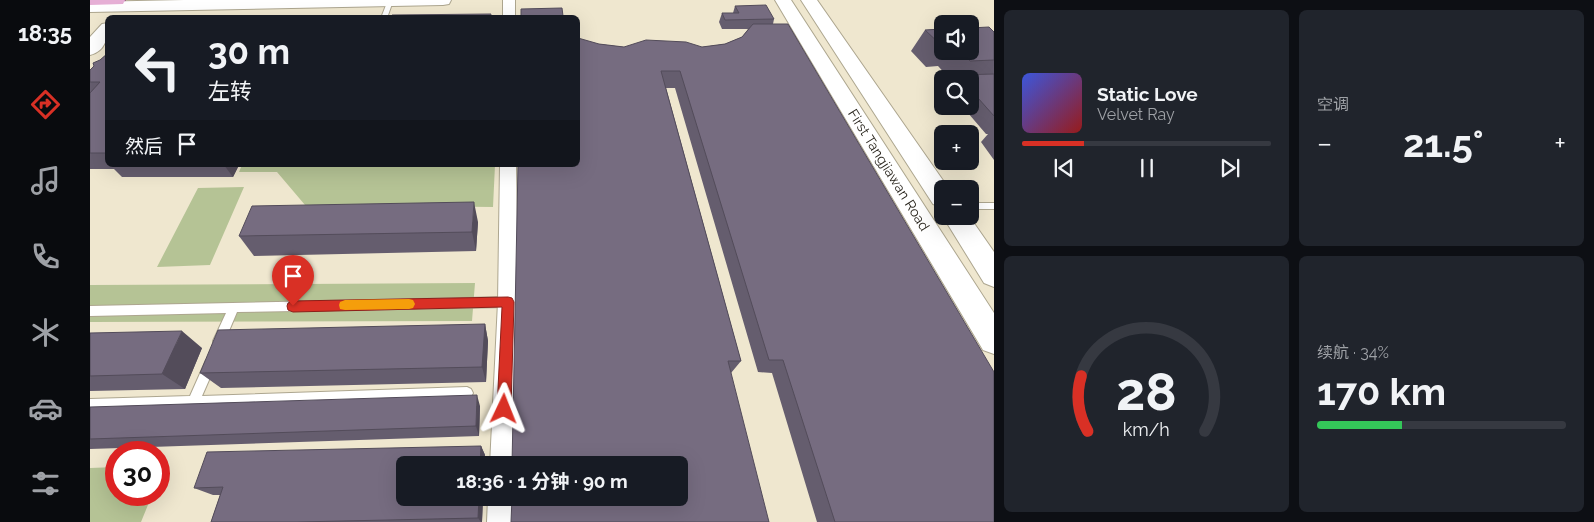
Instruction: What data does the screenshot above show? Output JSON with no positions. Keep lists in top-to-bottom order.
{
  "streets": {
    "street": ["First Tangjiawan Road"]
  },
  "page": {
    "tabs": "18:35",
    "tile": [
      "空调",
      ["续航 · 34%", "170 km"]
    ],
    "map_buttons": ["+", "−"],
    "turn": ["30 m", "左转"],
    "song": ["Static Love", "Velvet Ray"],
    "then": "然后",
    "heat": ["−", "21.5°", "+"],
    "limit": "30",
    "trip": "18:36 · 1 分钟 · 90 m",
    "gauge": ["28", "km/h"]
  }
}
